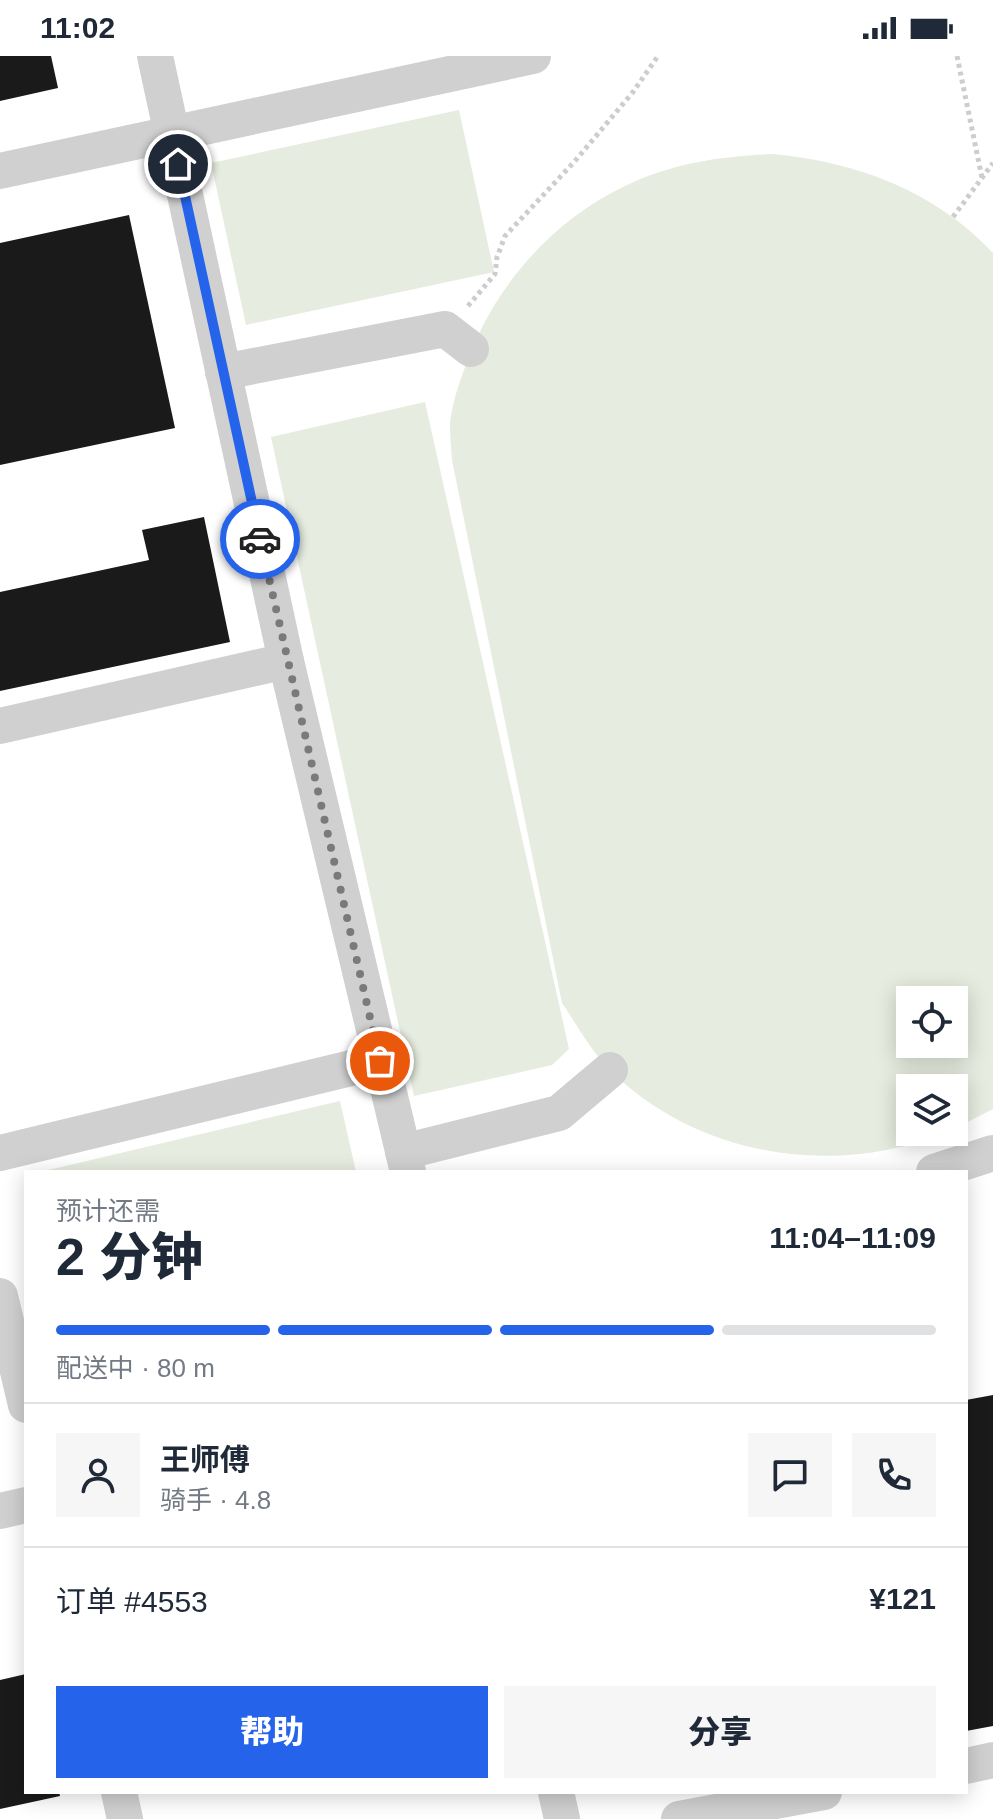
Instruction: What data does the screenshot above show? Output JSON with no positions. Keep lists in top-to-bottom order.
{
  "page": {
    "status": "11:02",
    "heading": ["2 分钟", "预计还需", "11:04–11:09"],
    "panel": [
      "王师傅",
      "骑手 · 4.8",
      "订单 #4553",
      "¥121"
    ],
    "bar": "配送中 · 80 m",
    "buttons": ["帮助", "分享"]
  }
}
